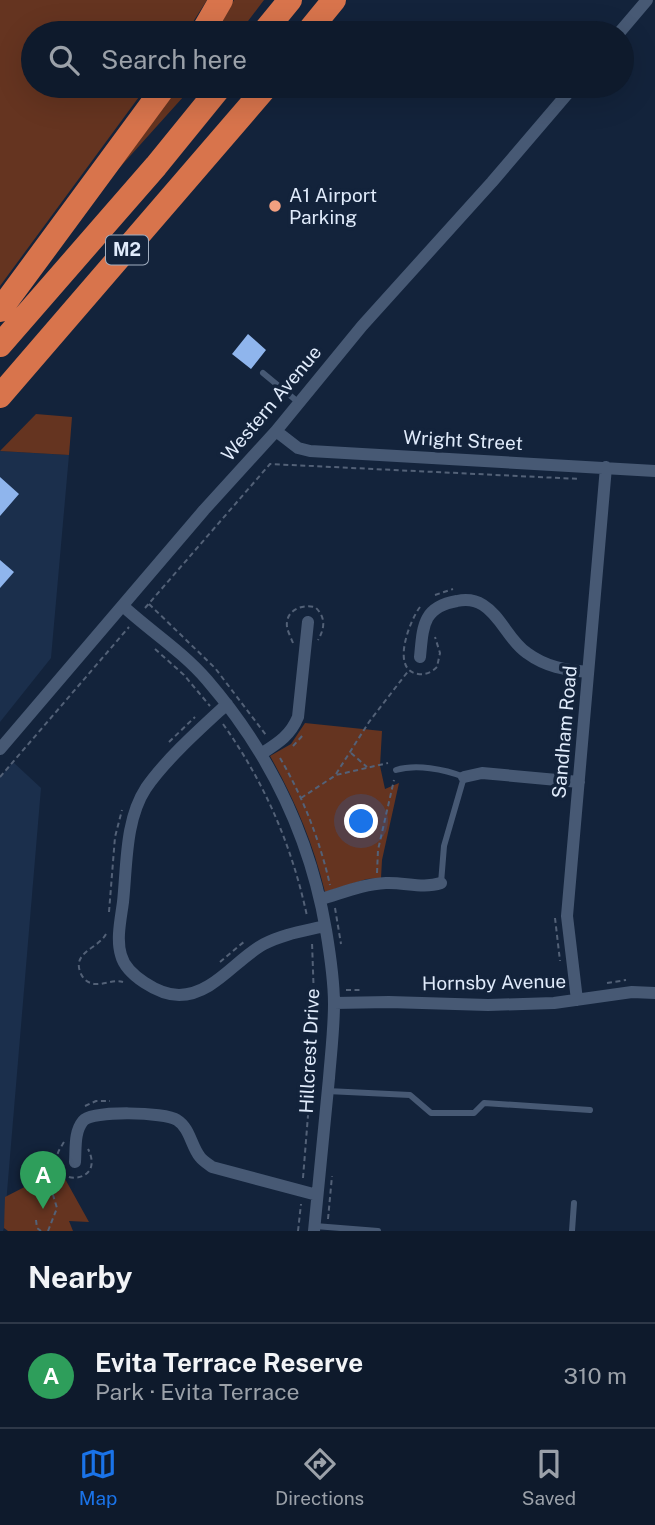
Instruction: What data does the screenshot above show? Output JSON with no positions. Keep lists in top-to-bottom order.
{
  "streets": {
    "highway": ["M2"],
    "street": [
      "Western Avenue",
      "Wright Street",
      "Sandham Road",
      "Hornsby Avenue",
      "Hillcrest Drive"
    ]
  },
  "crossings": [
    ["Western Avenue", "Wright Street"],
    ["Western Avenue", "Hillcrest Drive"],
    ["Wright Street", "Sandham Road"],
    ["Sandham Road", "Hornsby Avenue"],
    ["Hornsby Avenue", "Hillcrest Drive"]
  ],
  "places": ["A1 Airport Parking"],
  "page": {
    "search": "Search here",
    "pins": "A",
    "heading": "Nearby",
    "list": [
      {
        "mark": "A",
        "name": "Evita Terrace Reserve",
        "note": "Park · Evita Terrace",
        "value": "310 m"
      }
    ],
    "nav": ["Map", "Directions", "Saved"]
  }
}
